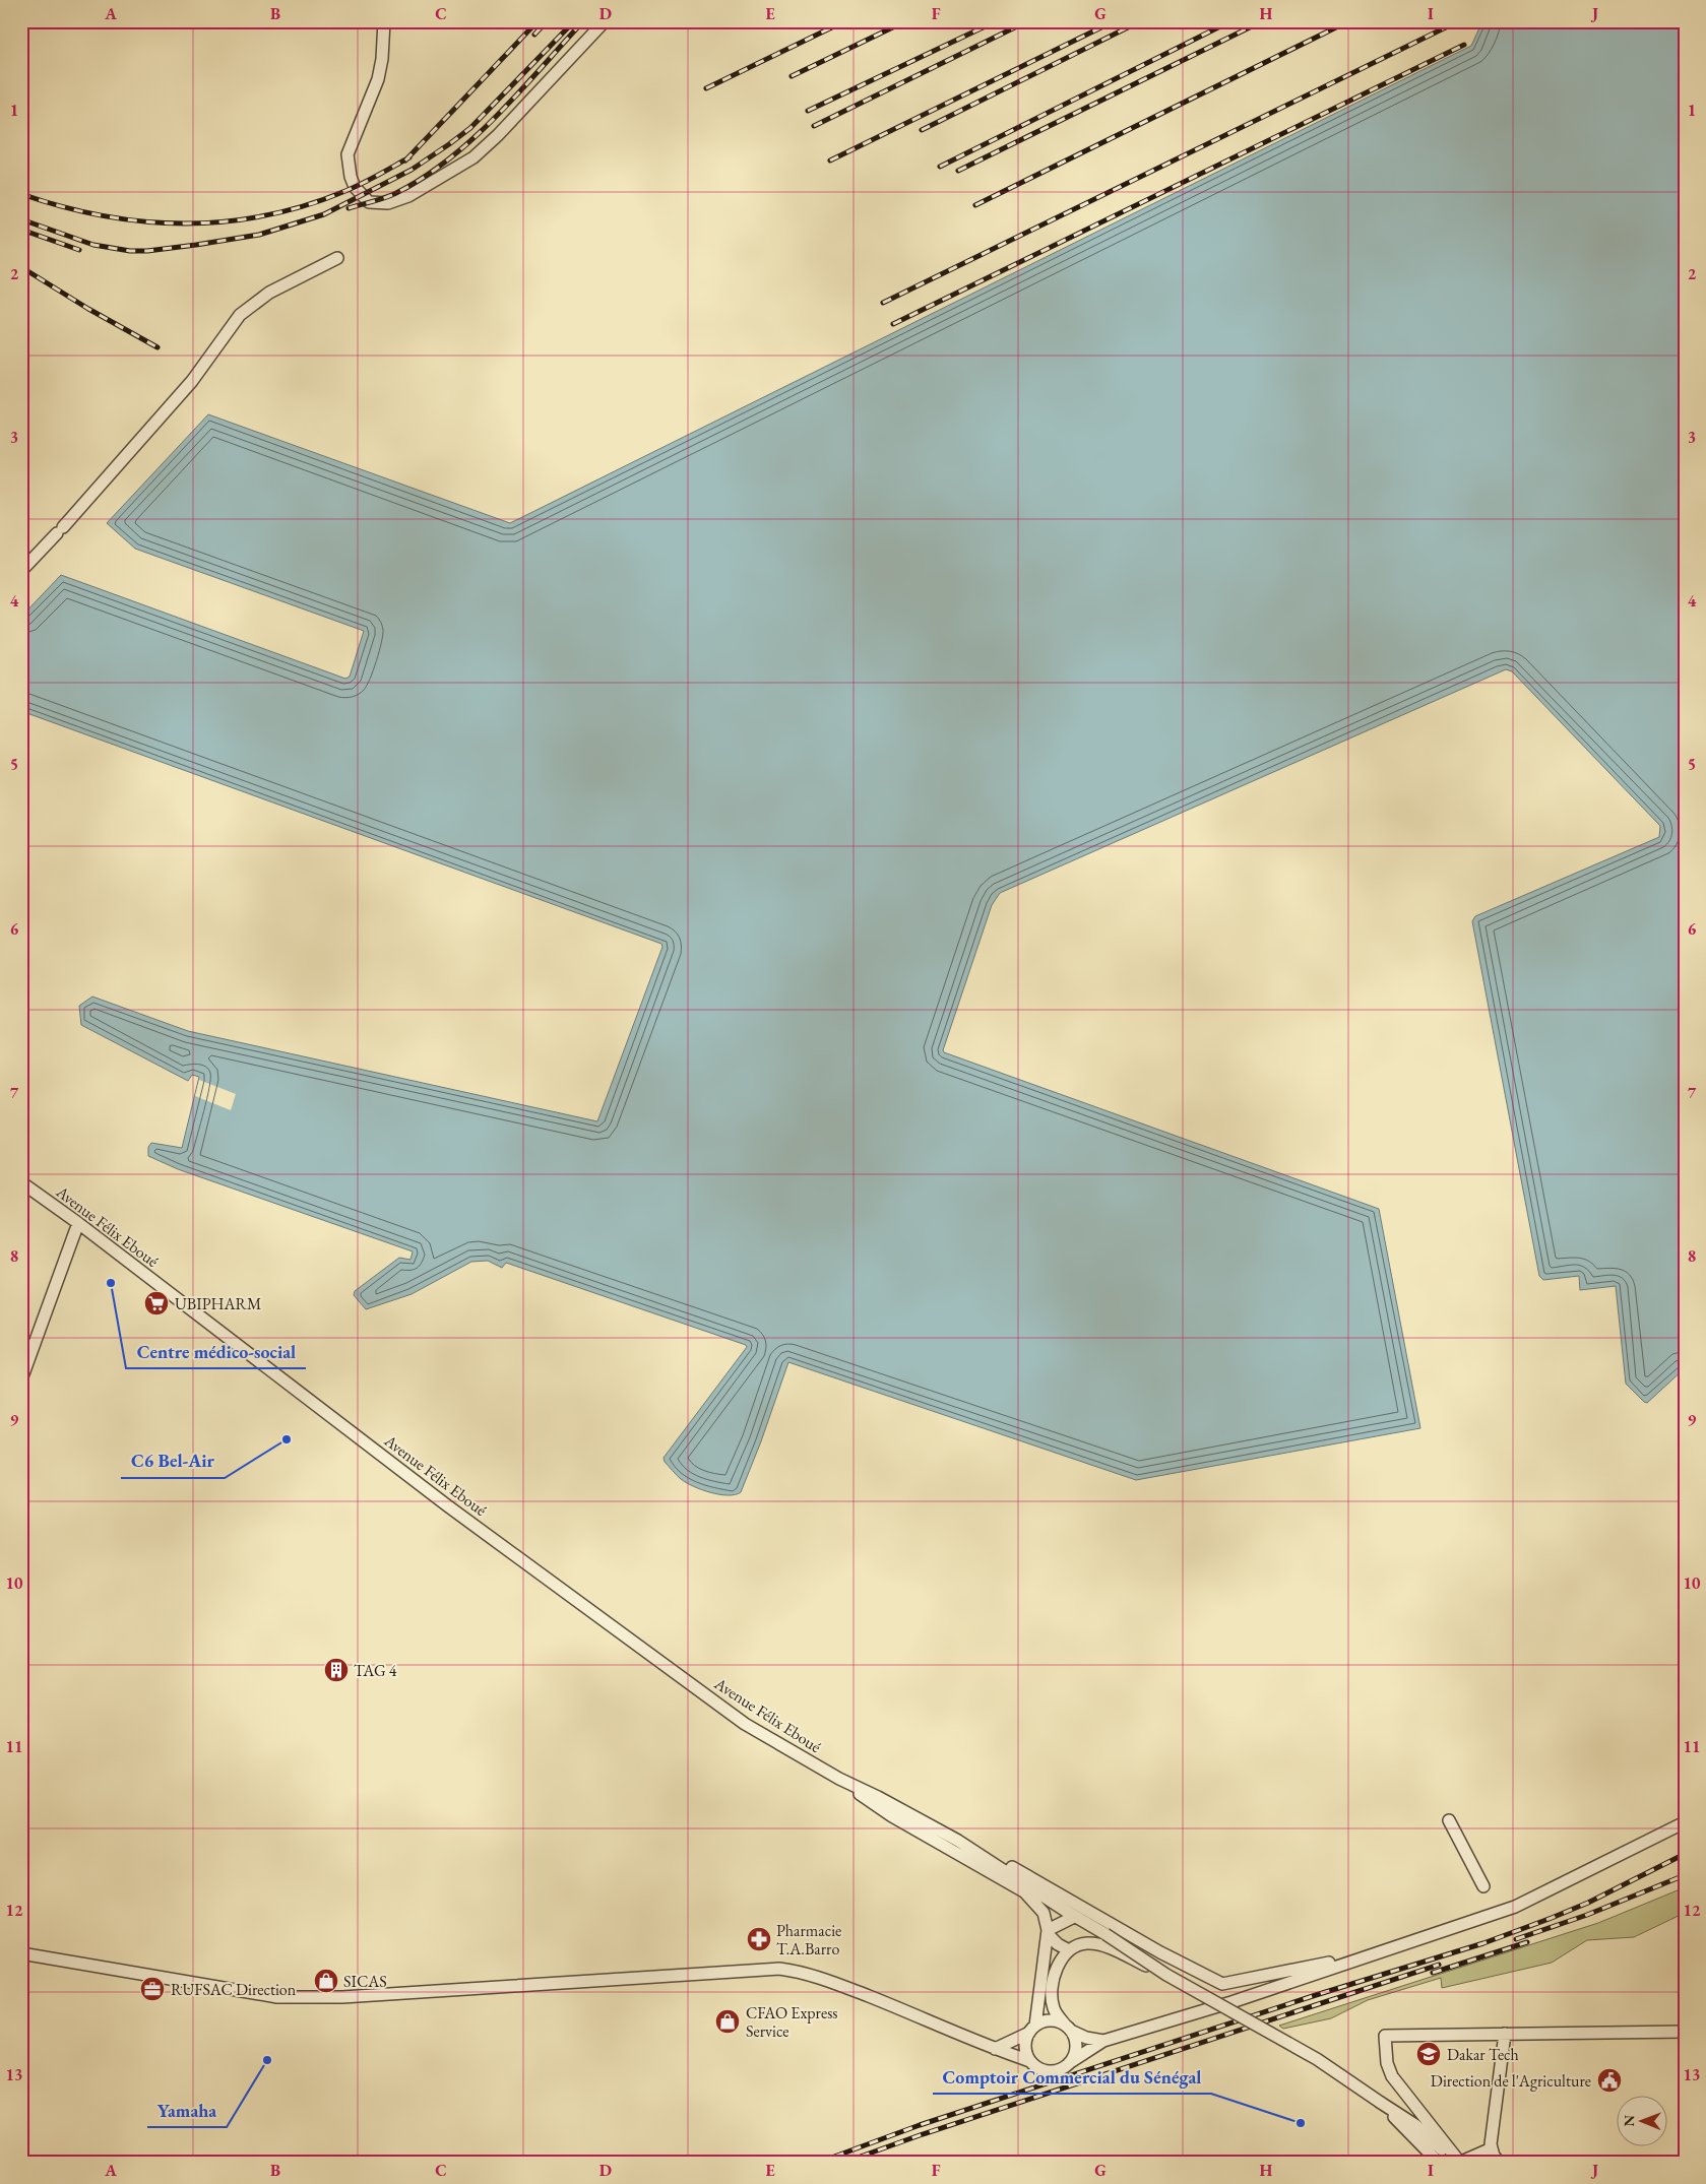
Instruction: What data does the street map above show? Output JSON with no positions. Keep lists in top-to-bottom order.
{
  "streets": {
    "street": ["Avenue Félix Eboué"]
  },
  "places": {
    "other": [
      "Centre médico-social",
      "C6 Bel-Air",
      "Yamaha",
      "Comptoir Commercial du Sénégal"
    ],
    "supermarket": ["UBIPHARM"],
    "building": ["TAG 4"],
    "pharmacy": ["Pharmacie T.A.Barro"],
    "shop": ["SICAS", "CFAO Express Service"],
    "office": ["RUFSAC Direction"],
    "school or university": ["Dakar Tech"],
    "public building": ["Direction de l'Agriculture"]
  },
  "north": "left",
  "grid": {
    "columns": [
      "A",
      "B",
      "C",
      "D",
      "E",
      "F",
      "G",
      "H",
      "I",
      "J"
    ],
    "rows": [
      "1",
      "2",
      "3",
      "4",
      "5",
      "6",
      "7",
      "8",
      "9",
      "10",
      "11",
      "12",
      "13"
    ]
  }
}
